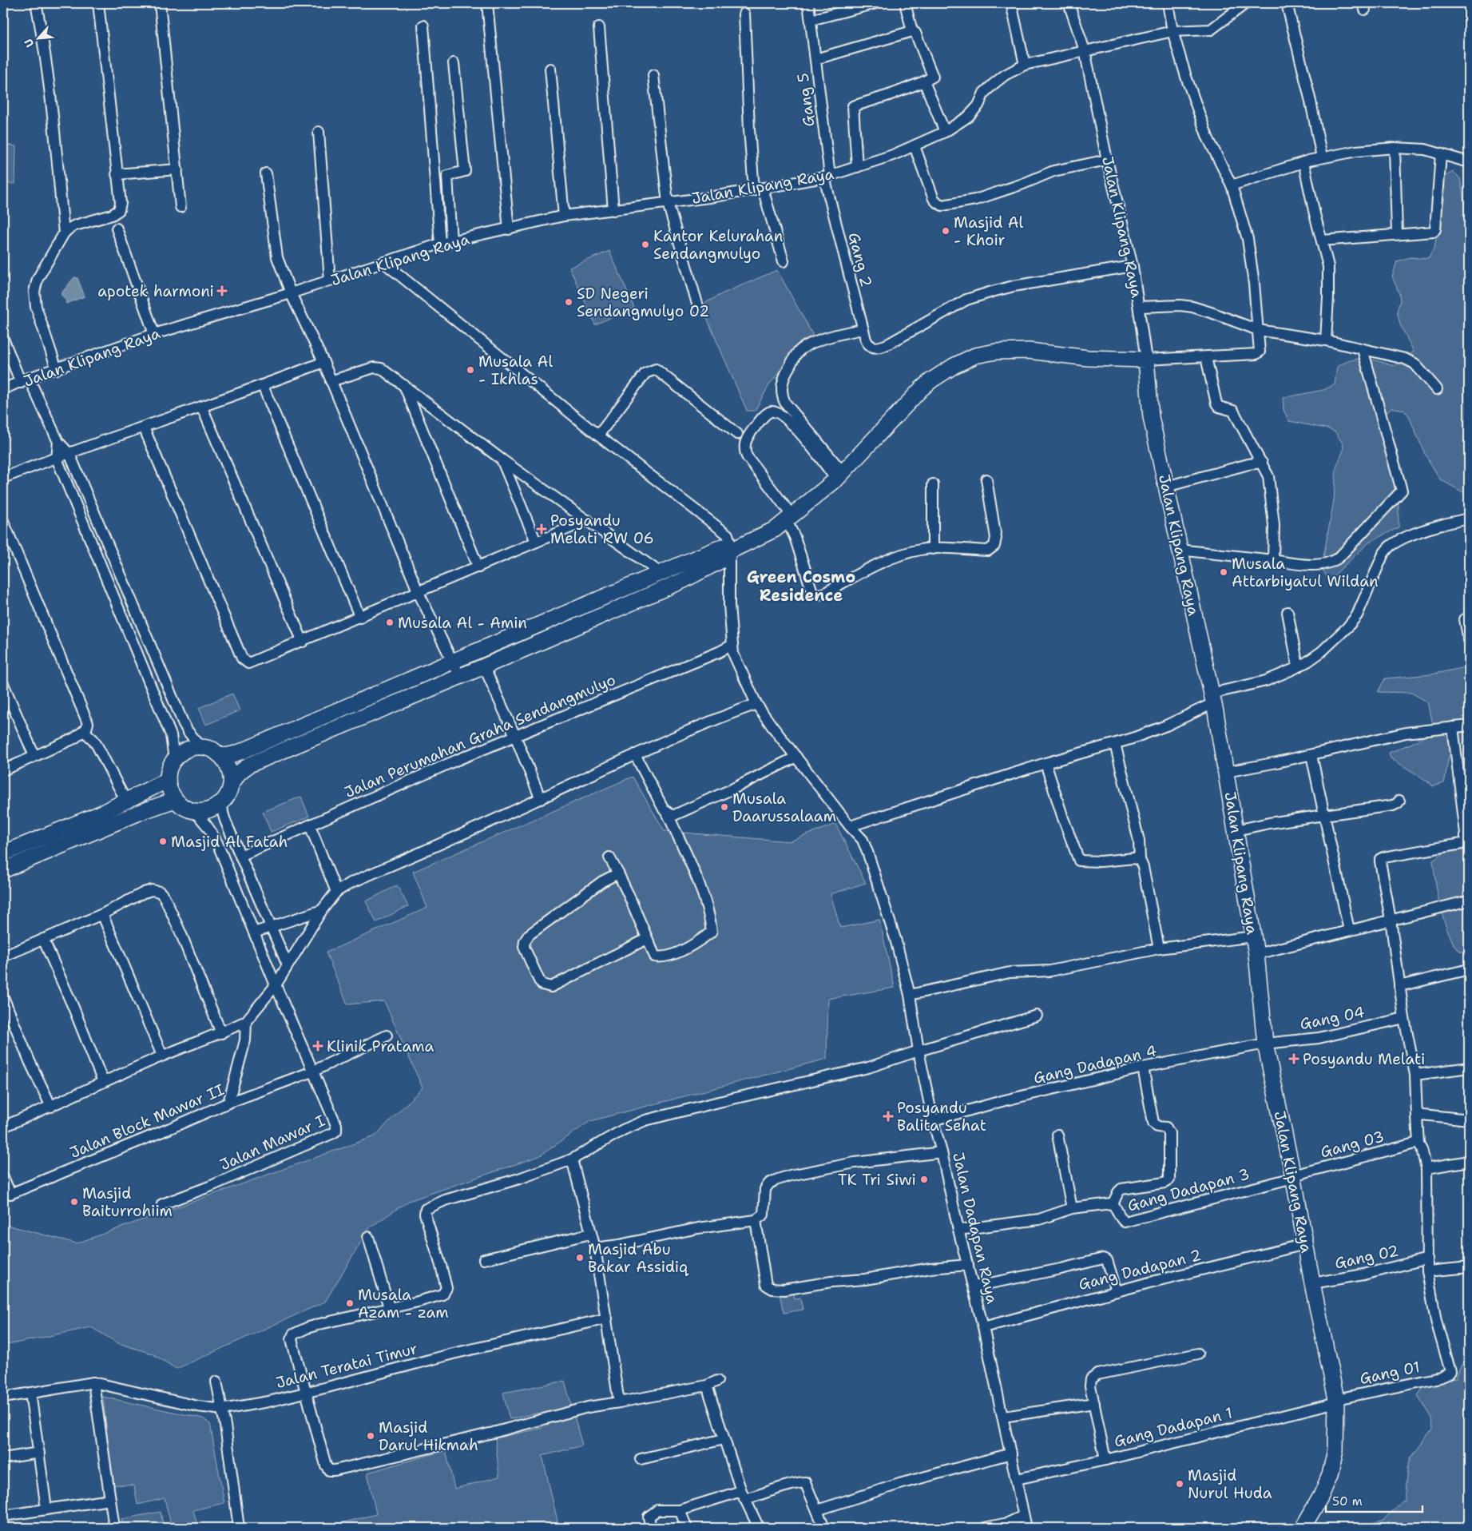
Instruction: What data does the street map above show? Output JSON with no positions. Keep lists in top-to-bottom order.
{
  "streets": {
    "main road": ["Jalan Klipang Raya"],
    "street": [
      "Gang 5",
      "Gang 2",
      "Jalan Perumahan Graha Sendangmulyo",
      "Gang 04",
      "Gang Dadapan 4",
      "Jalan Block Mawar II",
      "Jalan Mawar I",
      "Gang 03",
      "Gang Dadapan 3",
      "Jalan Dadapan Raya",
      "Gang 02",
      "Gang Dadapan 2",
      "Jalan Teratai Timur",
      "Gang 01",
      "Gang Dadapan 1"
    ]
  },
  "crossings": [
    ["Gang 5", "Jalan Klipang Raya"],
    ["Gang 5", "Gang 2"],
    ["Jalan Klipang Raya", "Gang 2"],
    ["Jalan Klipang Raya", "Gang 04"],
    ["Jalan Klipang Raya", "Gang Dadapan 4"],
    ["Jalan Klipang Raya", "Gang 03"],
    ["Jalan Klipang Raya", "Gang Dadapan 3"],
    ["Jalan Klipang Raya", "Jalan Dadapan Raya"],
    ["Jalan Klipang Raya", "Gang 02"],
    ["Jalan Klipang Raya", "Gang Dadapan 2"],
    ["Jalan Klipang Raya", "Gang 01"],
    ["Jalan Klipang Raya", "Gang Dadapan 1"],
    ["Jalan Perumahan Graha Sendangmulyo", "Jalan Dadapan Raya"],
    ["Gang 04", "Gang Dadapan 4"],
    ["Gang Dadapan 4", "Jalan Dadapan Raya"],
    ["Jalan Block Mawar II", "Jalan Mawar I"],
    ["Gang 03", "Gang Dadapan 3"],
    ["Gang Dadapan 3", "Jalan Dadapan Raya"],
    ["Jalan Dadapan Raya", "Gang Dadapan 2"],
    ["Jalan Dadapan Raya", "Gang Dadapan 1"],
    ["Gang 01", "Gang Dadapan 1"]
  ],
  "districts": ["Green Cosmo Residence"],
  "places": {
    "other": [
      "Masjid Al - Khoir",
      "Kantor Kelurahan Sendangmulyo",
      "SD Negeri Sendangmulyo 02",
      "Musala Al - Ikhlas",
      "Musala Attarbiyatul Wildan",
      "Musala Al - Amin",
      "Musala Daarussalaam",
      "Masjid Al Fatah",
      "TK Tri Siwi",
      "Masjid Baiturrohiim",
      "Masjid Abu Bakar Assidiq",
      "Musala Azam - zam",
      "Masjid Darul Hikmah",
      "Masjid Nurul Huda"
    ],
    "health": [
      "apotek harmoni",
      "Posyandu Melati RW 06",
      "Klinik Pratama",
      "Posyandu Melati",
      "Posyandu Balita Sehat"
    ]
  },
  "scale_bar": "50 m",
  "north": "bottom left"
}
